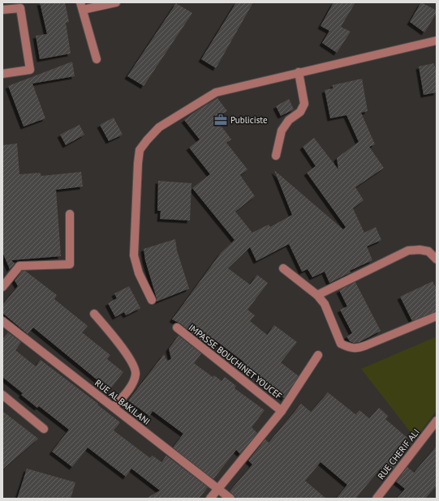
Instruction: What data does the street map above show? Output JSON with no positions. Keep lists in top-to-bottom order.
{
  "streets": {
    "street": ["IMPASSE BOUCHINET YOUCEF", "RUE AL BAKILANI", "RUE CHERIF ALI"]
  },
  "places": {
    "office": ["Publiciste"]
  }
}
